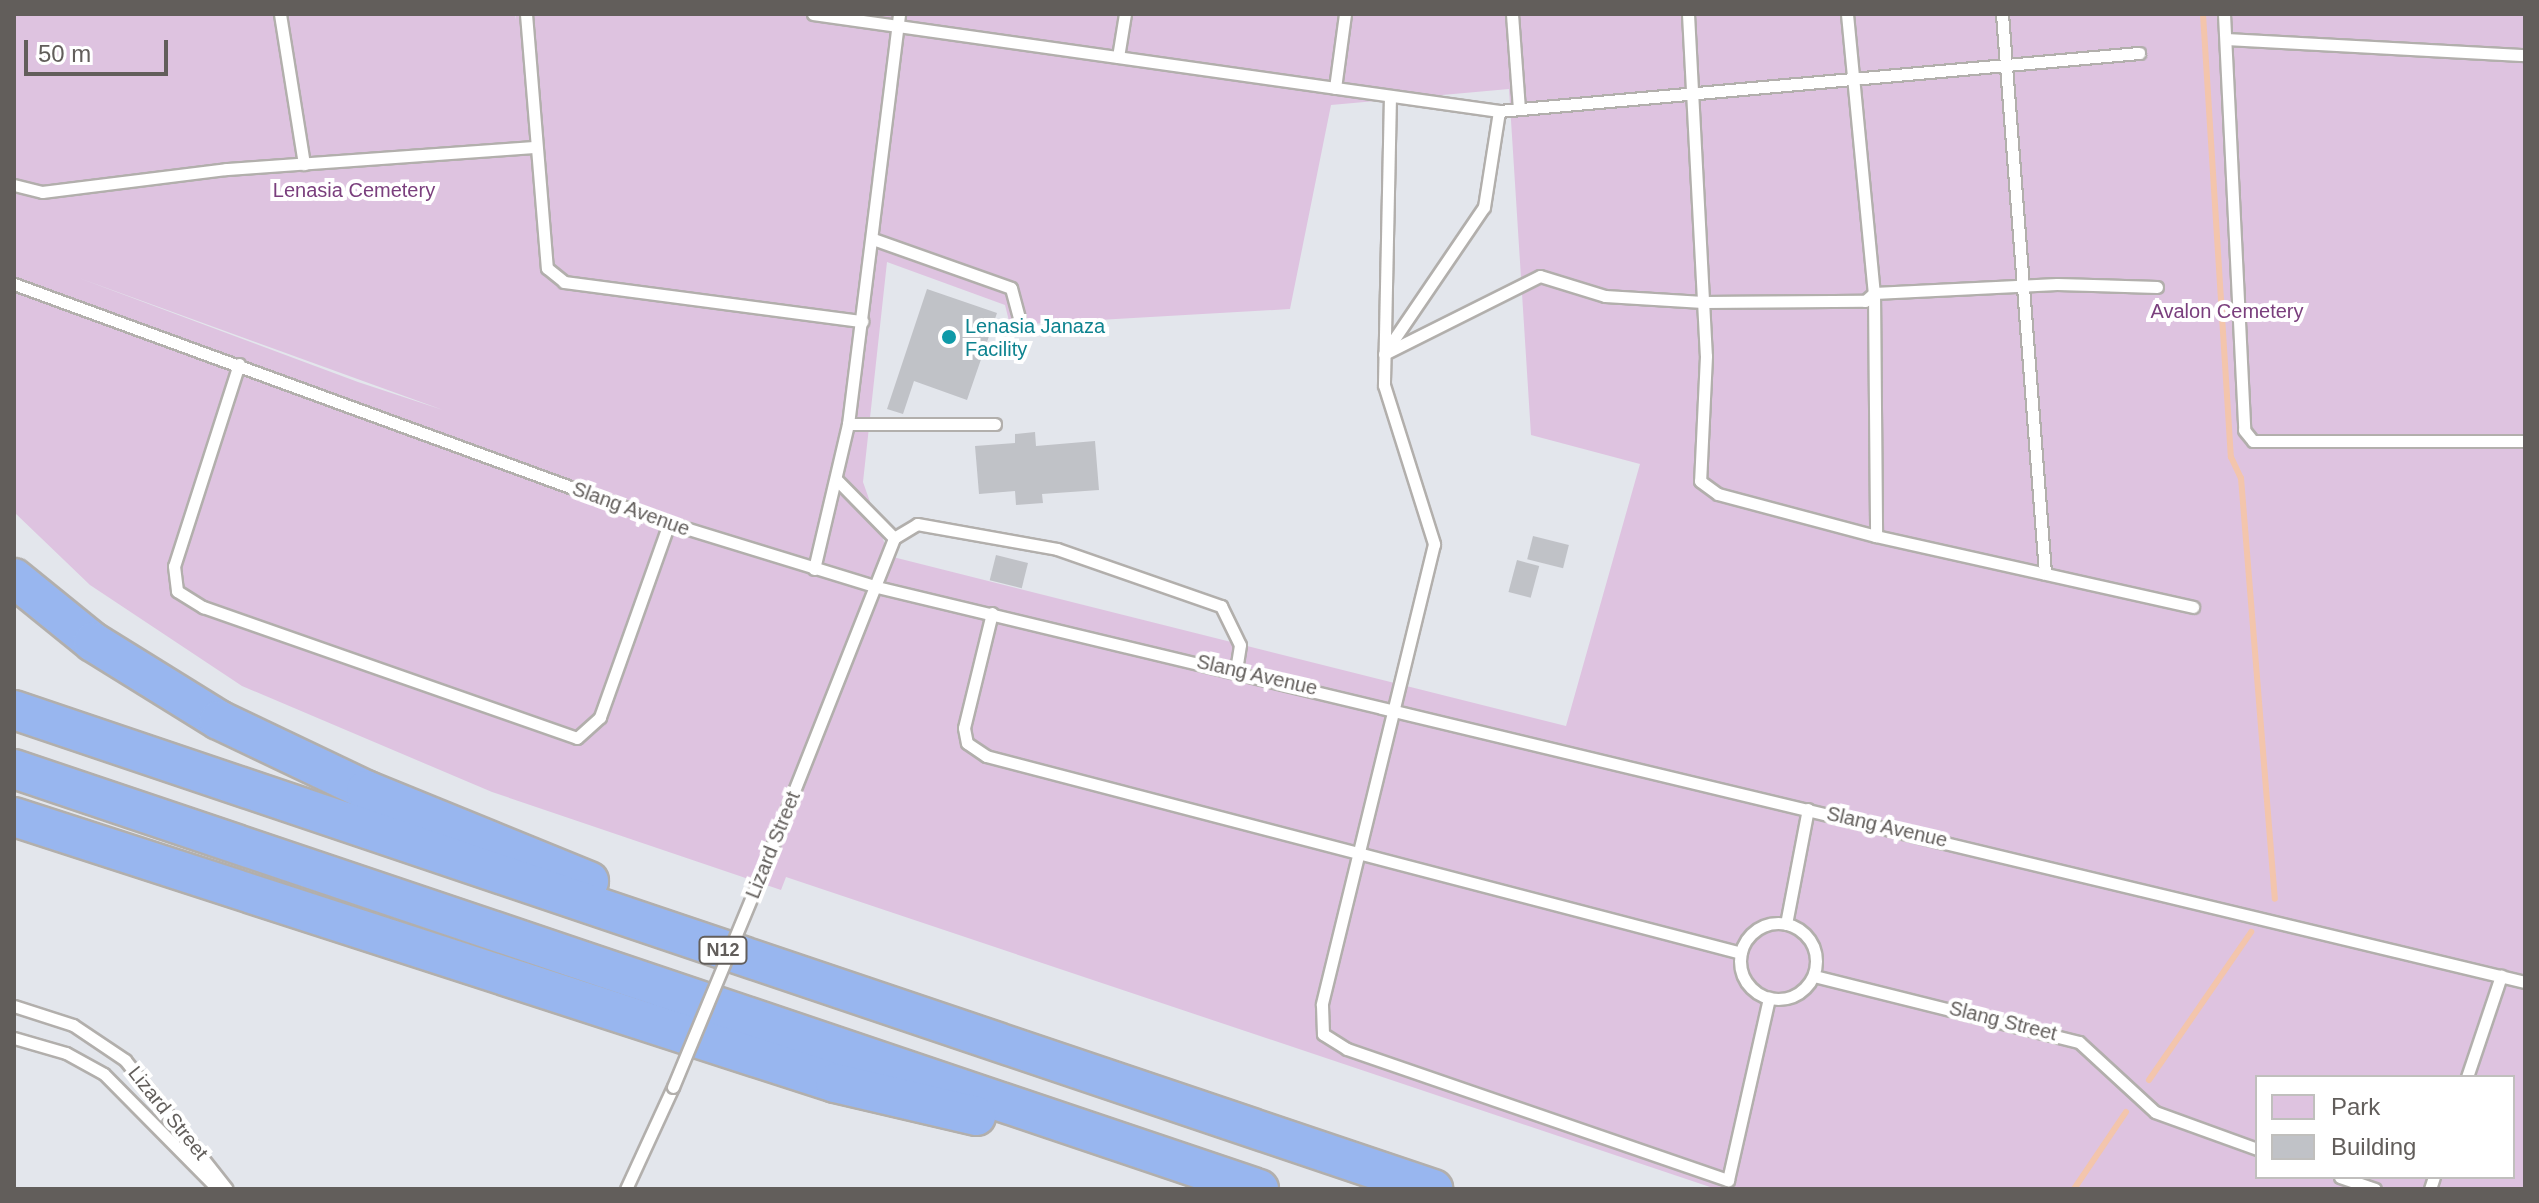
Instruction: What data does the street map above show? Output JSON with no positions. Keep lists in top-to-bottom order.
{
  "streets": {
    "highway": ["N12"],
    "lane": ["Slang Avenue", "Lizard Street", "Slang Street"]
  },
  "crossings": [
    ["Slang Avenue", "Lizard Street"]
  ],
  "parks": ["Lenasia Cemetery", "Avalon Cemetery"],
  "places": ["Lenasia Janaza Facility"],
  "legend": ["Park", "Building"],
  "scale_bar": "50 m"
}
